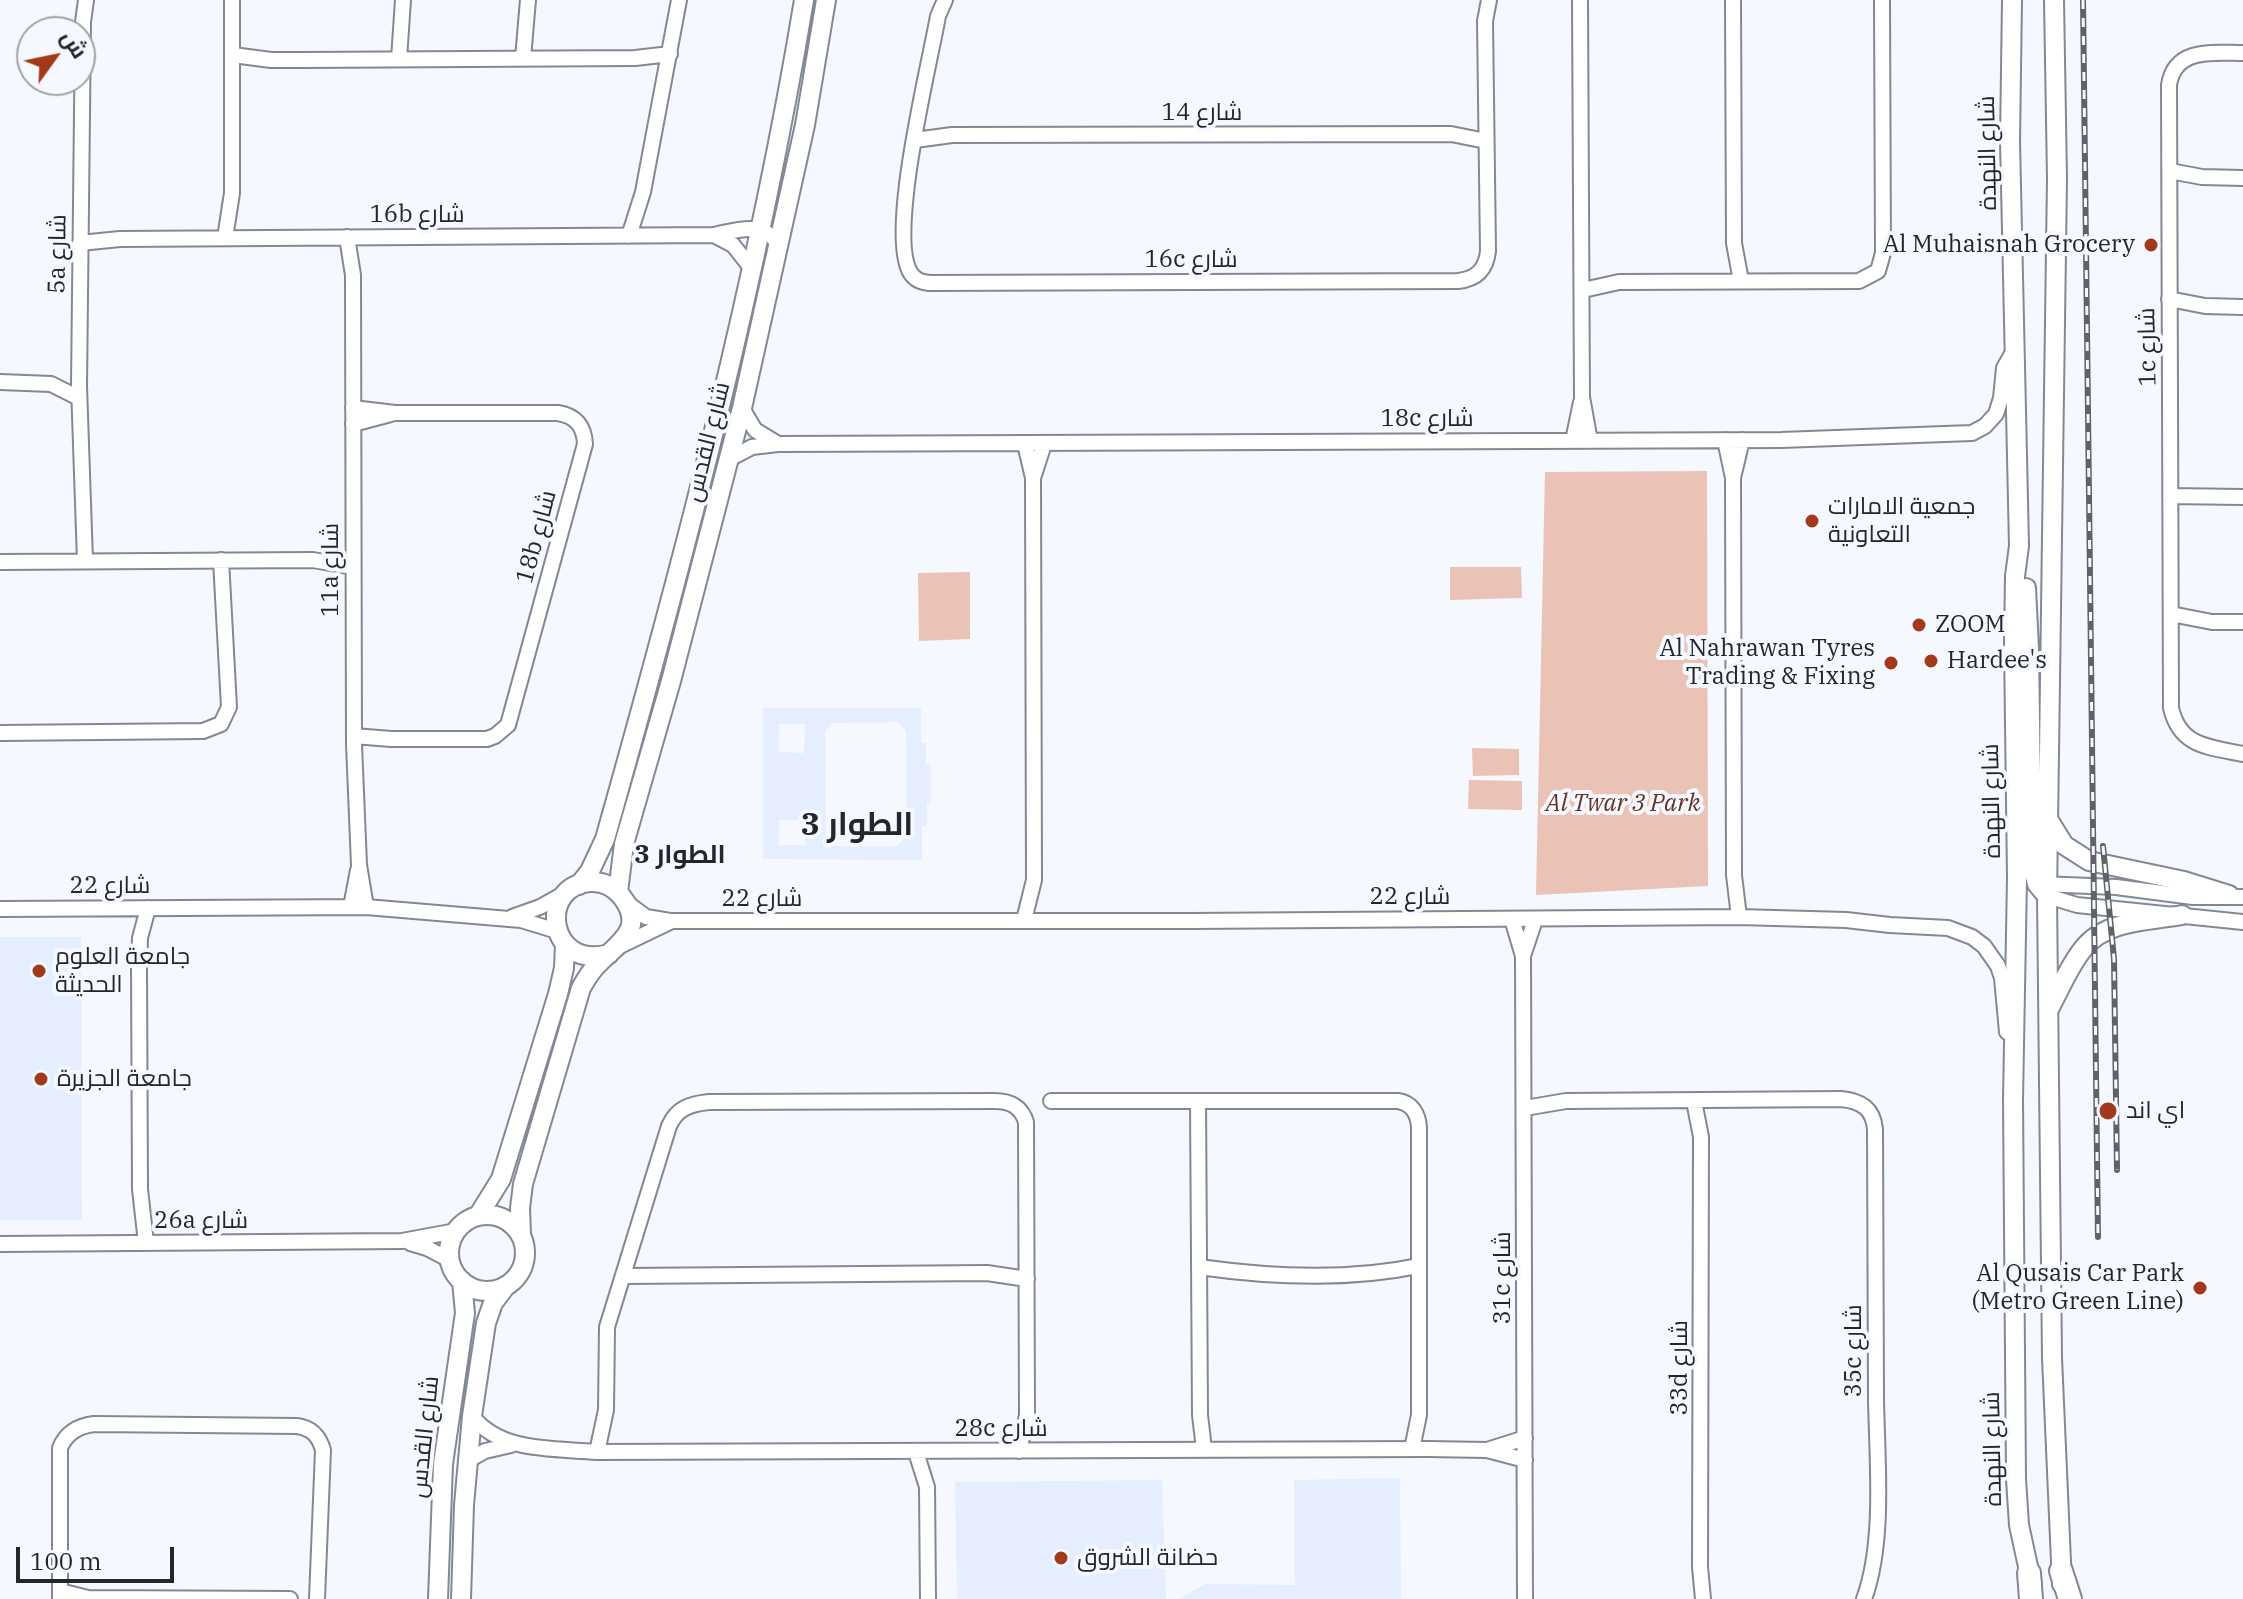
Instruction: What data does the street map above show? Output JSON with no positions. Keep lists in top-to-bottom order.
{
  "streets": {
    "main road": ["شارع النهدة", "شارع القدس"],
    "street": [
      "شارع 14",
      "16b شارع",
      "5a شارع",
      "16c شارع",
      "1c شارع",
      "18c شارع",
      "18b شارع",
      "11a شارع",
      "شارع 22",
      "26a شارع",
      "31c شارع",
      "35c شارع",
      "33d شارع",
      "28c شارع"
    ]
  },
  "crossings": [
    ["شارع 14", "16c شارع"],
    ["شارع النهدة", "18c شارع"],
    ["شارع النهدة", "شارع 22"],
    ["16b شارع", "5a شارع"],
    ["16b شارع", "شارع القدس"],
    ["16b شارع", "11a شارع"],
    ["18c شارع", "شارع القدس"],
    ["شارع القدس", "شارع 22"],
    ["شارع القدس", "26a شارع"],
    ["شارع القدس", "28c شارع"],
    ["18b شارع", "11a شارع"],
    ["11a شارع", "شارع 22"],
    ["شارع 22", "31c شارع"],
    ["31c شارع", "28c شارع"],
    ["35c شارع", "33d شارع"]
  ],
  "districts": ["الطوار 3", "الطوار 3"],
  "parks": ["Al Twar 3 Park"],
  "places": [
    "Al Muhaisnah Grocery",
    "جمعية الامارات التعاونية",
    "ZOOM",
    "Hardee's",
    "Al Nahrawan Tyres Trading & Fixing",
    "جامعة العلوم الحديثة",
    "جامعة الجزيرة",
    "اي اند",
    "Al Qusais Car Park (Metro Green Line)",
    "حضانة الشروق"
  ],
  "scale_bar": "100 m",
  "north": "top right"
}
